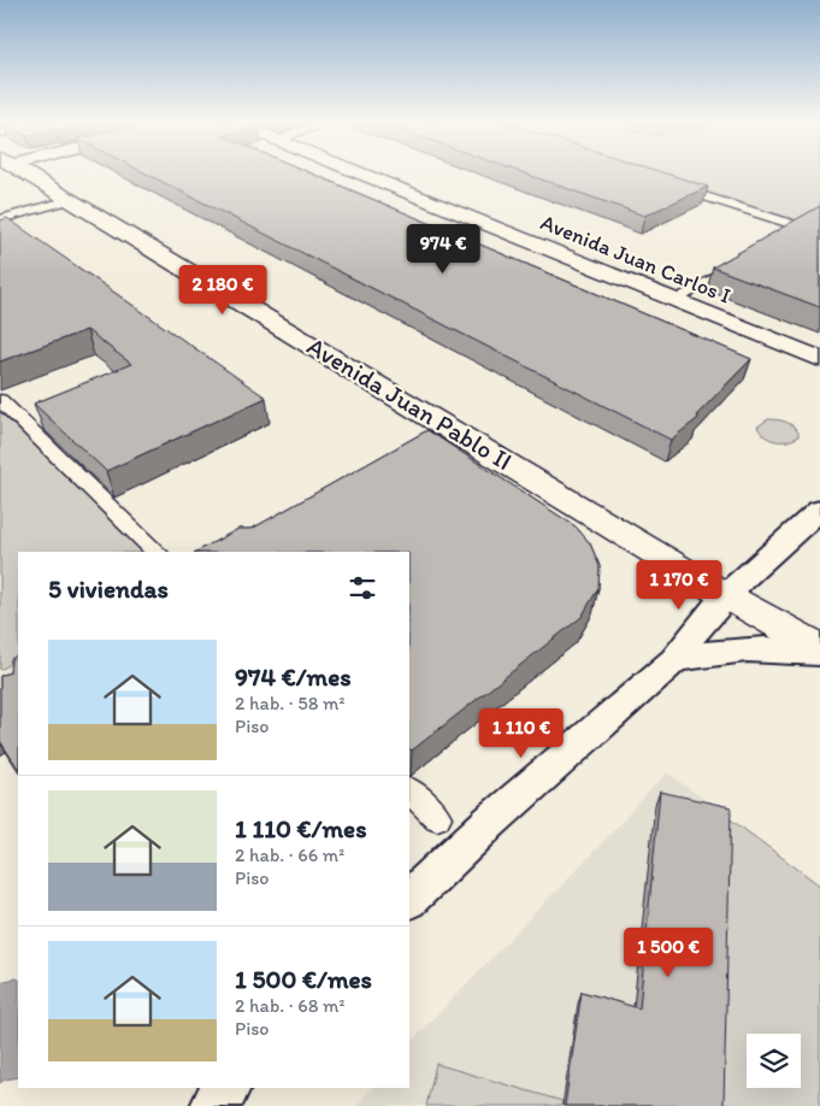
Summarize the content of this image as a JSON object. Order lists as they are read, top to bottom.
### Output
{
  "streets": {
    "street": ["Avenida Juan Carlos I", "Avenida Juan Pablo II"]
  },
  "page": {
    "price": [
      "974 €",
      "2 180 €",
      "1 170 €",
      "1 110 €",
      "1 500 €"
    ],
    "heading": "5 viviendas",
    "list": [
      {
        "name": "974 €/mes",
        "note": "2 hab. · 58 m² · Piso"
      },
      {
        "name": "1 110 €/mes",
        "note": "2 hab. · 66 m² · Piso"
      },
      {
        "name": "1 500 €/mes",
        "note": "2 hab. · 68 m² · Piso"
      }
    ]
  }
}
